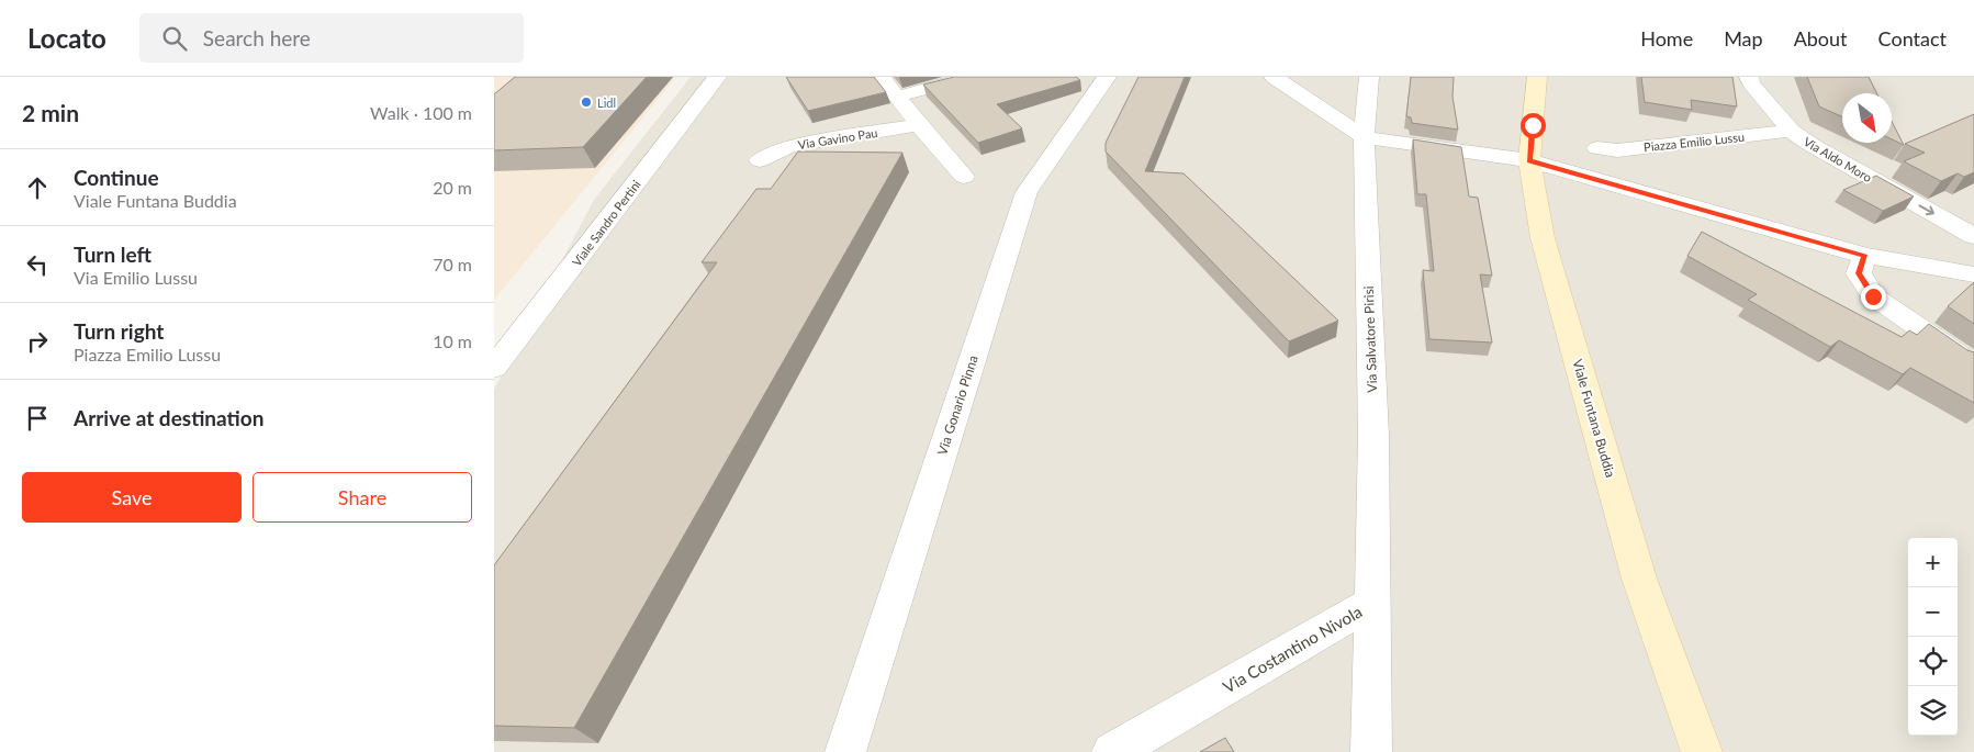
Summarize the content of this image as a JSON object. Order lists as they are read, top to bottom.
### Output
{
  "streets": {
    "main road": ["Viale Funtana Buddia"],
    "street": [
      "Via Gavino Pau",
      "Piazza Emilio Lussu",
      "Via Aldo Moro",
      "Viale Sandro Pertini",
      "Via Salvatore Pirisi",
      "Via Gonario Pinna",
      "Via Costantino Nivola"
    ]
  },
  "crossings": [
    ["Piazza Emilio Lussu", "Via Aldo Moro"],
    ["Via Salvatore Pirisi", "Via Costantino Nivola"]
  ],
  "places": ["Lidl"],
  "north": "bottom right",
  "page": {
    "header": "Locato",
    "search": "Search here",
    "nav": [
      "Home",
      "Map",
      "About",
      "Contact"
    ],
    "heading": ["2 min", "Walk · 100 m"],
    "list": [
      ["Continue", "Viale Funtana Buddia", "20 m"],
      ["Turn left", "Via Emilio Lussu", "70 m"],
      ["Turn right", "Piazza Emilio Lussu", "10 m"],
      "Arrive at destination"
    ],
    "buttons": ["Save", "Share"],
    "map_buttons": ["+", "−"]
  }
}
